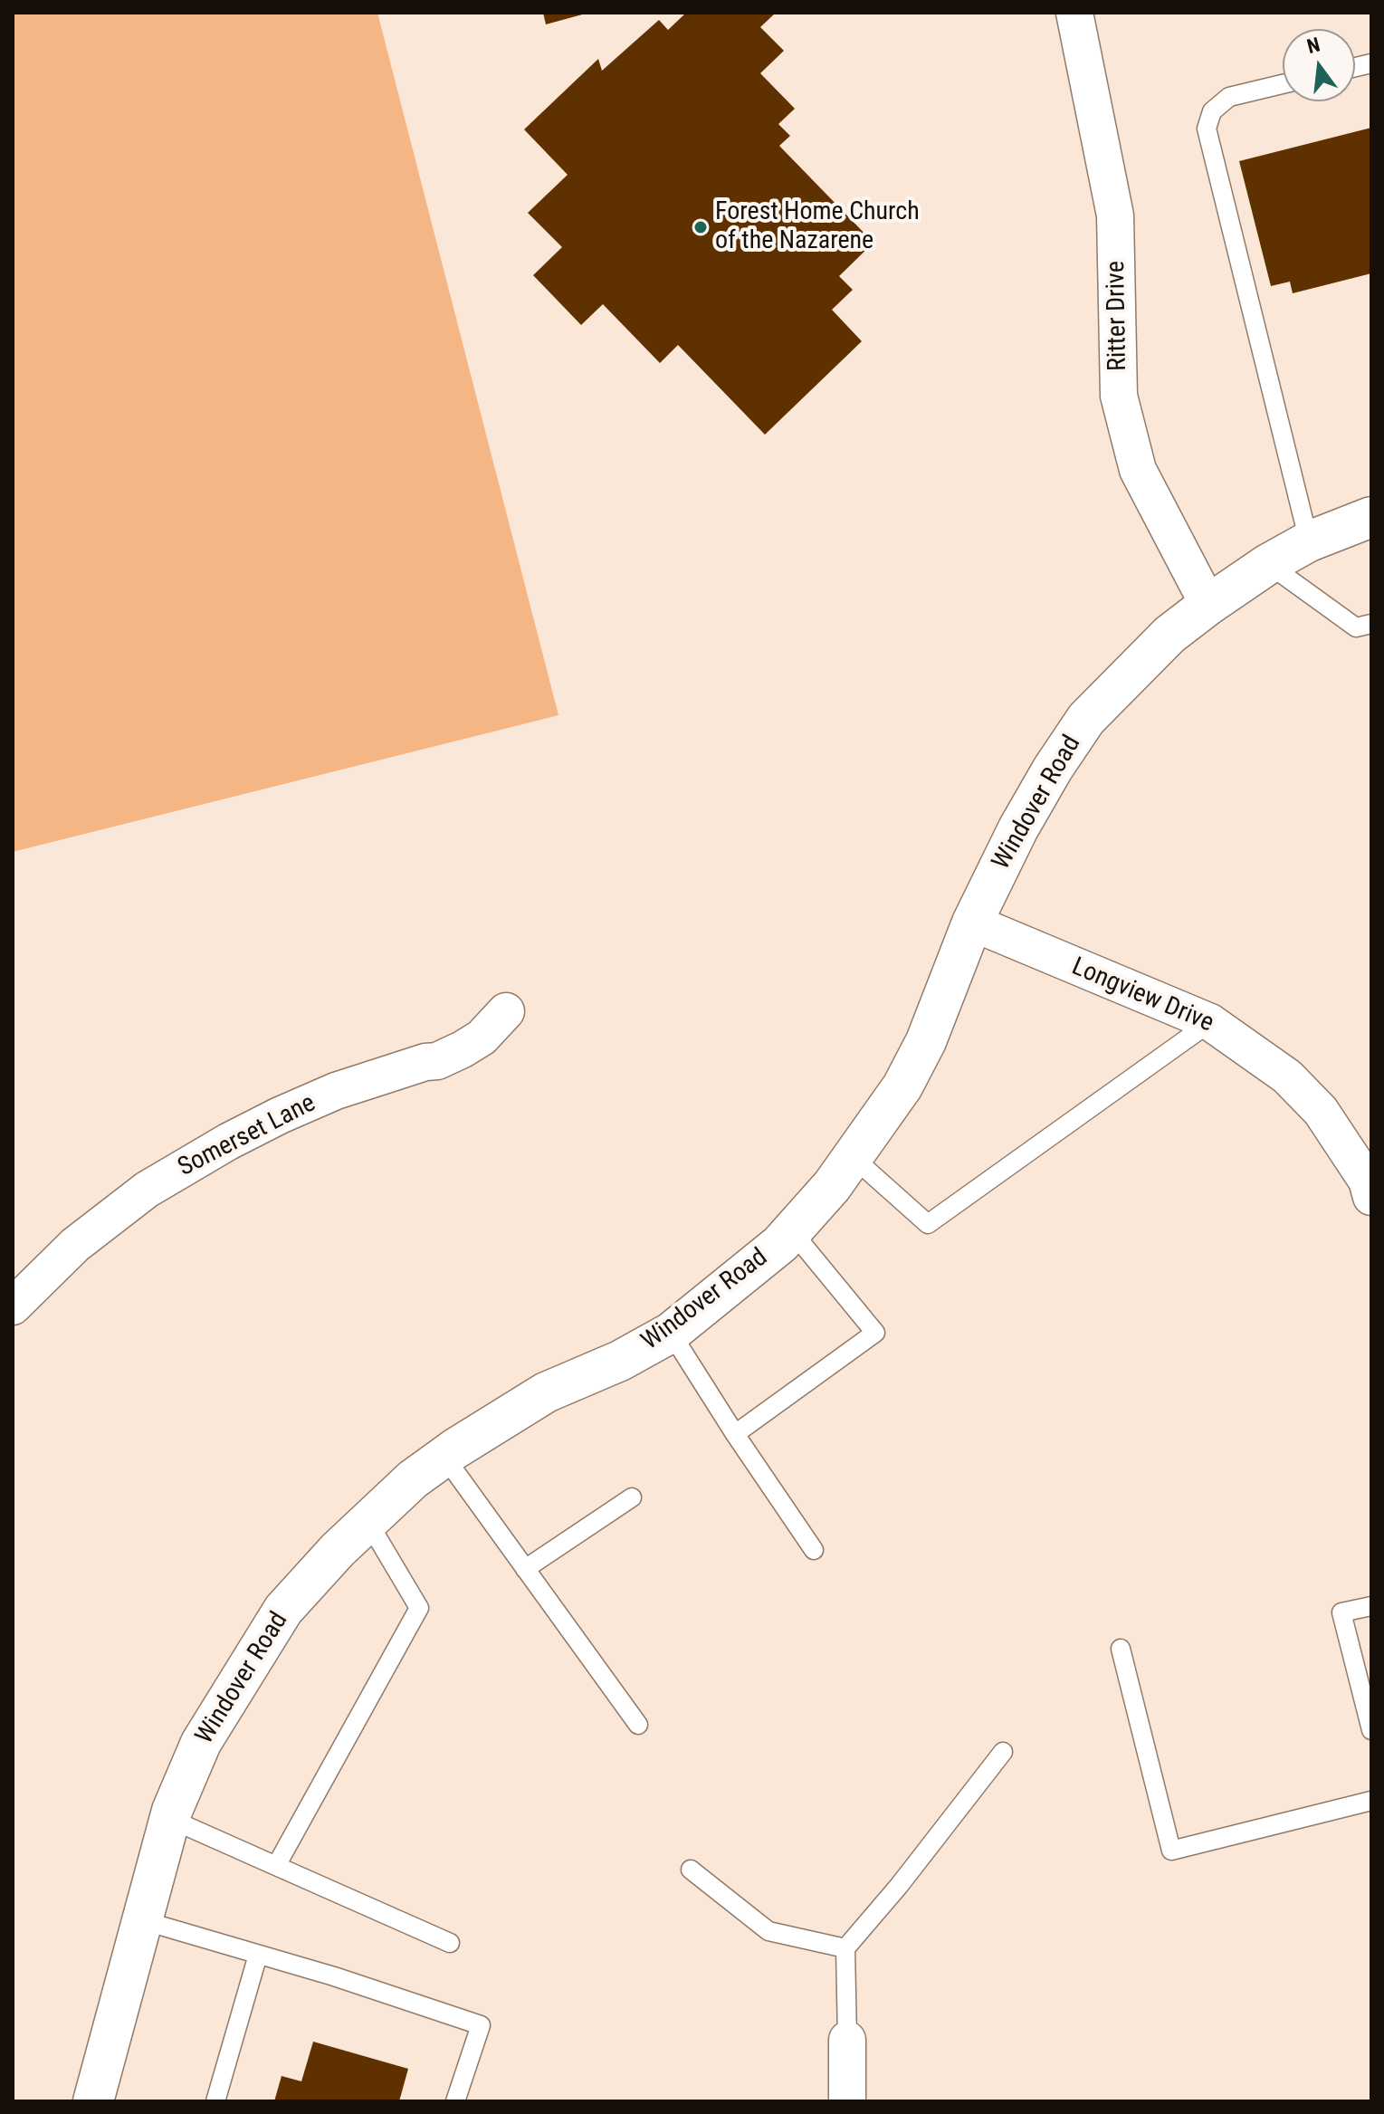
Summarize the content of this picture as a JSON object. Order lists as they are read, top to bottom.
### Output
{
  "streets": {
    "street": [
      "Ritter Drive",
      "Windover Road",
      "Longview Drive",
      "Somerset Lane"
    ]
  },
  "crossings": [
    ["Ritter Drive", "Windover Road"],
    ["Windover Road", "Longview Drive"]
  ],
  "places": ["Forest Home Church of the Nazarene"],
  "north": "top"
}
